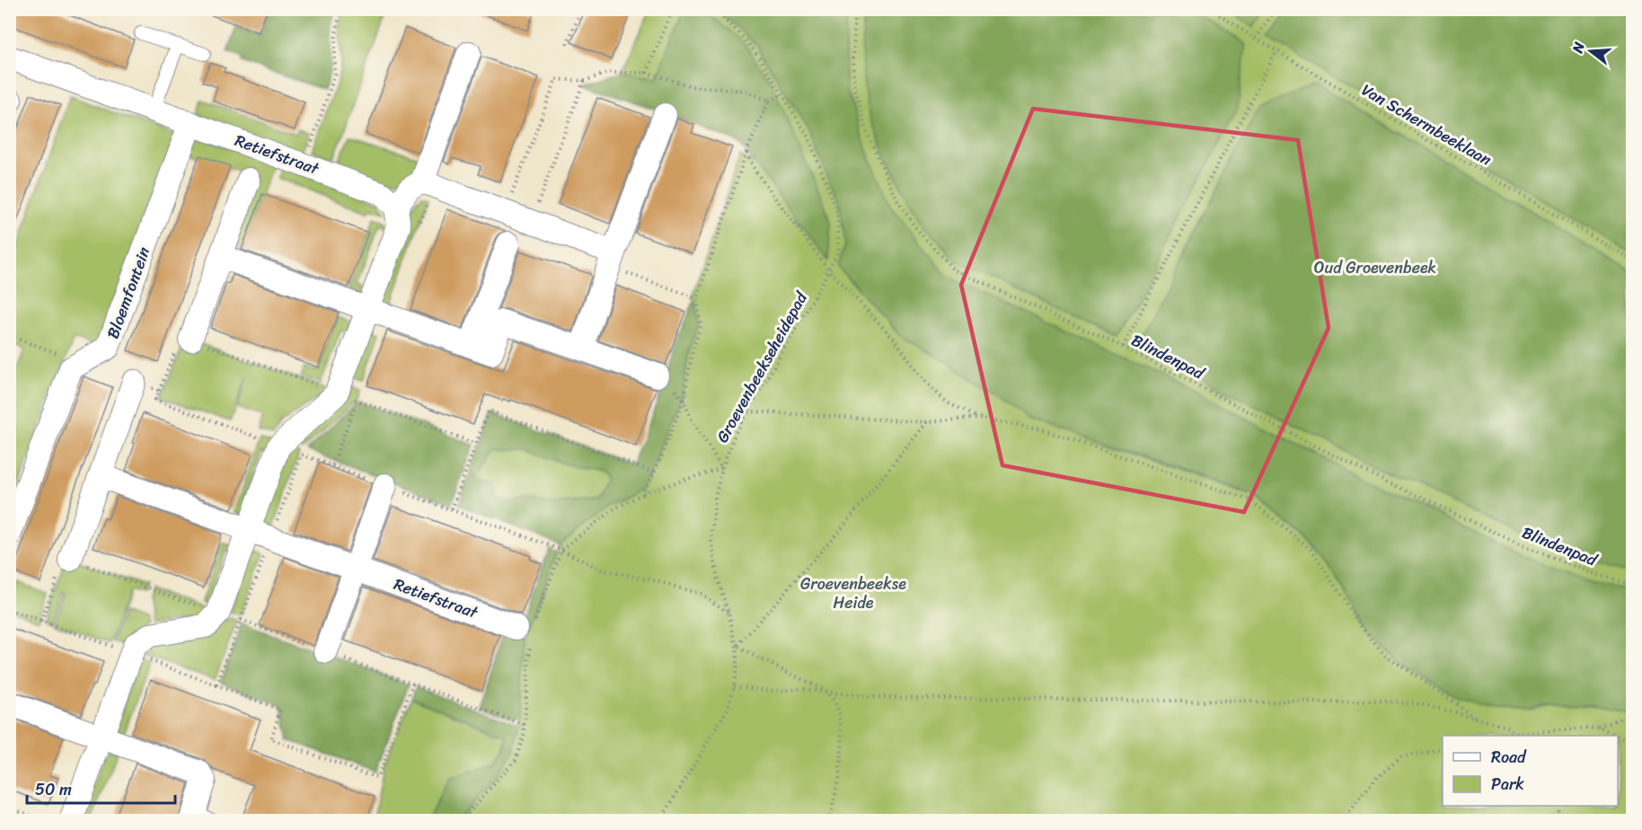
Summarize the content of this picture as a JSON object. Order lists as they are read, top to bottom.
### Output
{
  "streets": {
    "street": ["Retiefstraat", "Bloemfontein"],
    "path": ["Van Schermbeeklaan", "Blindenpad", "Groevenbeekseheidepad"]
  },
  "crossings": [
    ["Retiefstraat", "Bloemfontein"]
  ],
  "parks": ["Oud Groevenbeek", "Groevenbeekse Heide"],
  "legend": ["Road", "Park"],
  "scale_bar": "50 m",
  "north": "left"
}
